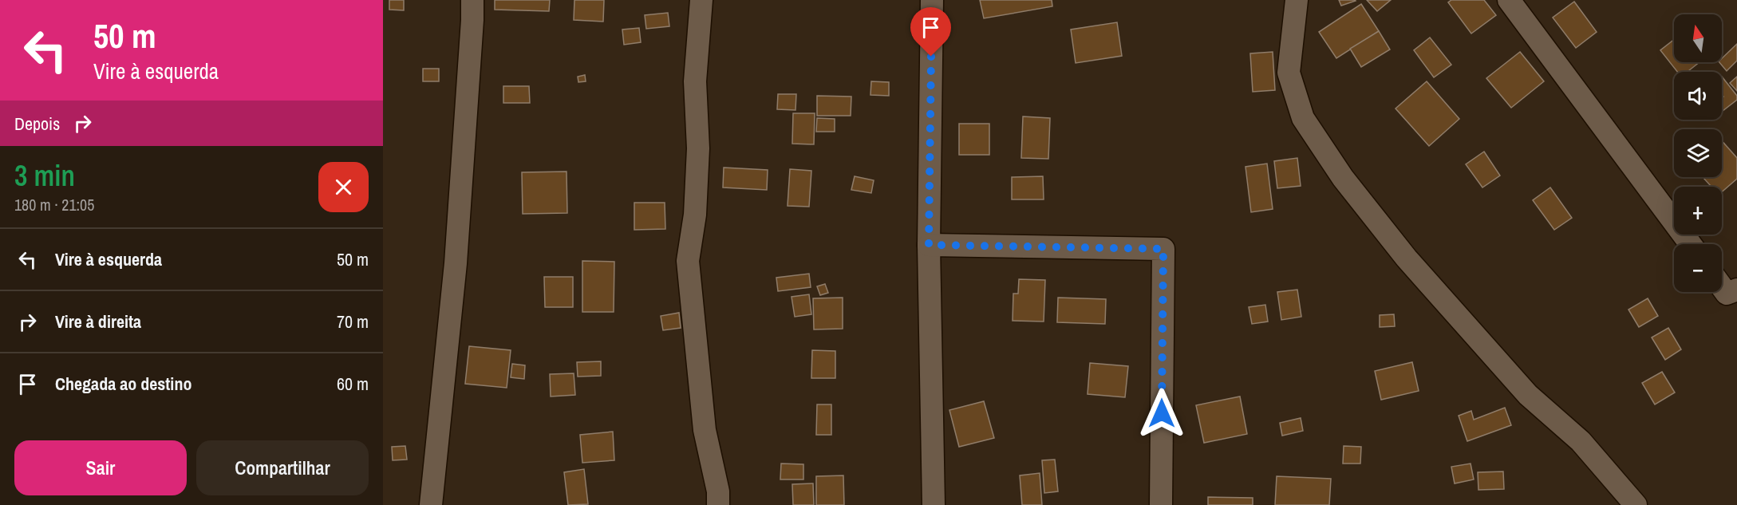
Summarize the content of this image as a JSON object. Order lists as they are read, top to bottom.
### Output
{
  "north": "top",
  "page": {
    "turn": ["50 m", "Vire à esquerda"],
    "map_buttons": ["+", "−"],
    "then": "Depois",
    "heading": ["3 min", "180 m · 21:05"],
    "list": [
      {
        "name": "Vire à esquerda",
        "value": "50 m"
      },
      {
        "name": "Vire à direita",
        "value": "70 m"
      },
      {
        "name": "Chegada ao destino",
        "value": "60 m"
      }
    ],
    "buttons": ["Sair", "Compartilhar"]
  }
}
